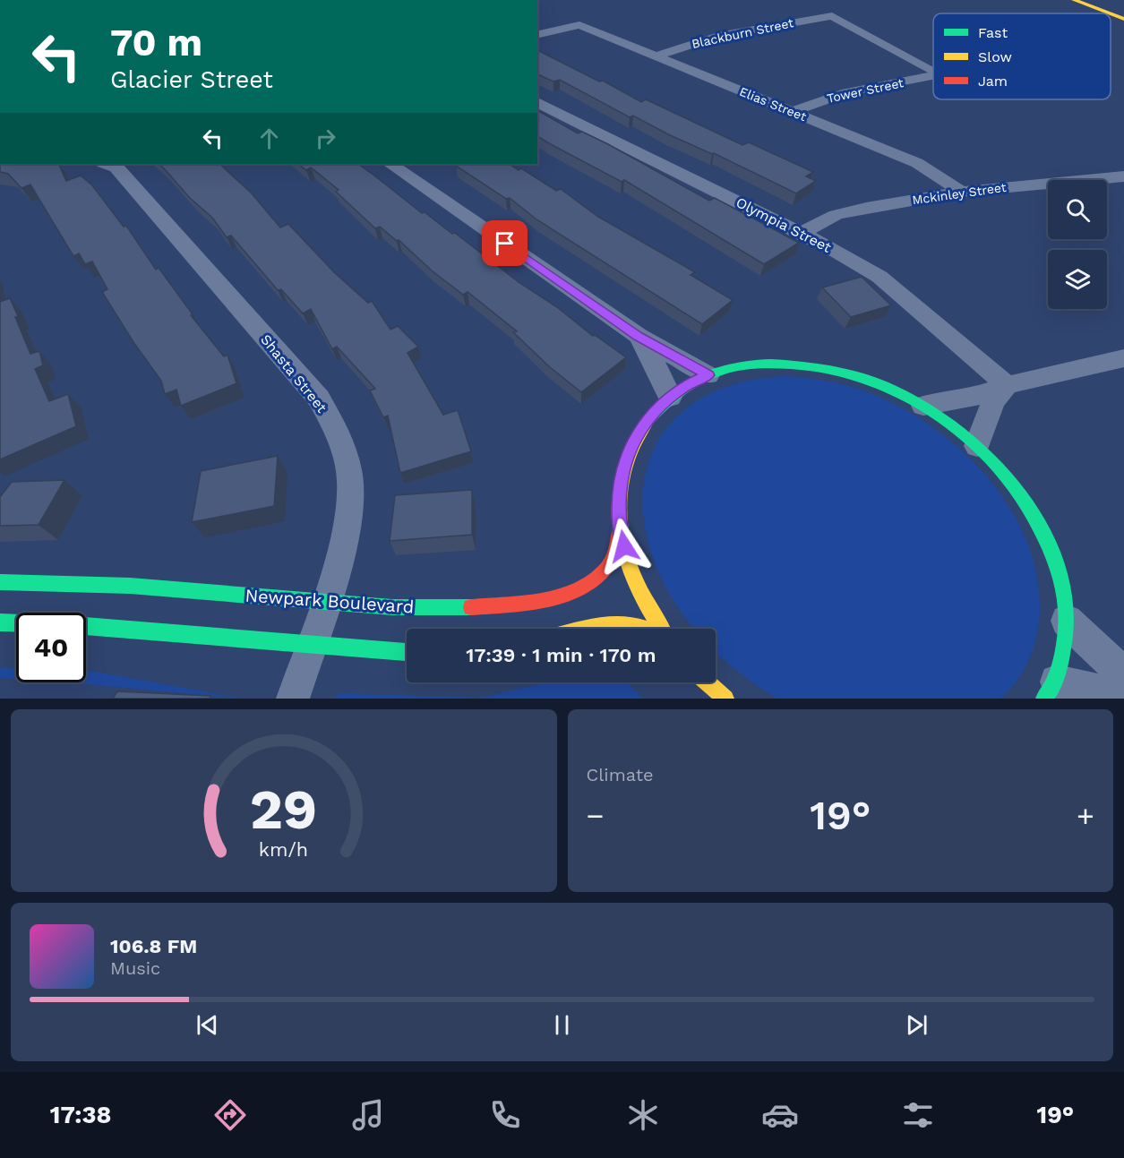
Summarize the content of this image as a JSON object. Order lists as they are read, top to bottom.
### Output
{
  "streets": {
    "street": [
      "Blackburn Street",
      "Tower Street",
      "Elias Street",
      "Mckinley Street",
      "Olympia Street",
      "Shasta Street",
      "Newpark Boulevard"
    ]
  },
  "crossings": [
    ["Blackburn Street", "Elias Street"],
    ["Tower Street", "Elias Street"],
    ["Elias Street", "Mckinley Street"],
    ["Mckinley Street", "Olympia Street"],
    ["Shasta Street", "Newpark Boulevard"]
  ],
  "legend": ["Fast", "Slow", "Jam"],
  "page": {
    "turn": ["70 m", "Glacier Street"],
    "limit": "40",
    "trip": "17:39 · 1 min · 170 m",
    "tile": "Climate",
    "heat": ["−", "19°", "+"],
    "song": ["106.8 FM", "Music"],
    "tabs": ["17:38", "19°"],
    "gauge": ["29", "km/h"]
  }
}
